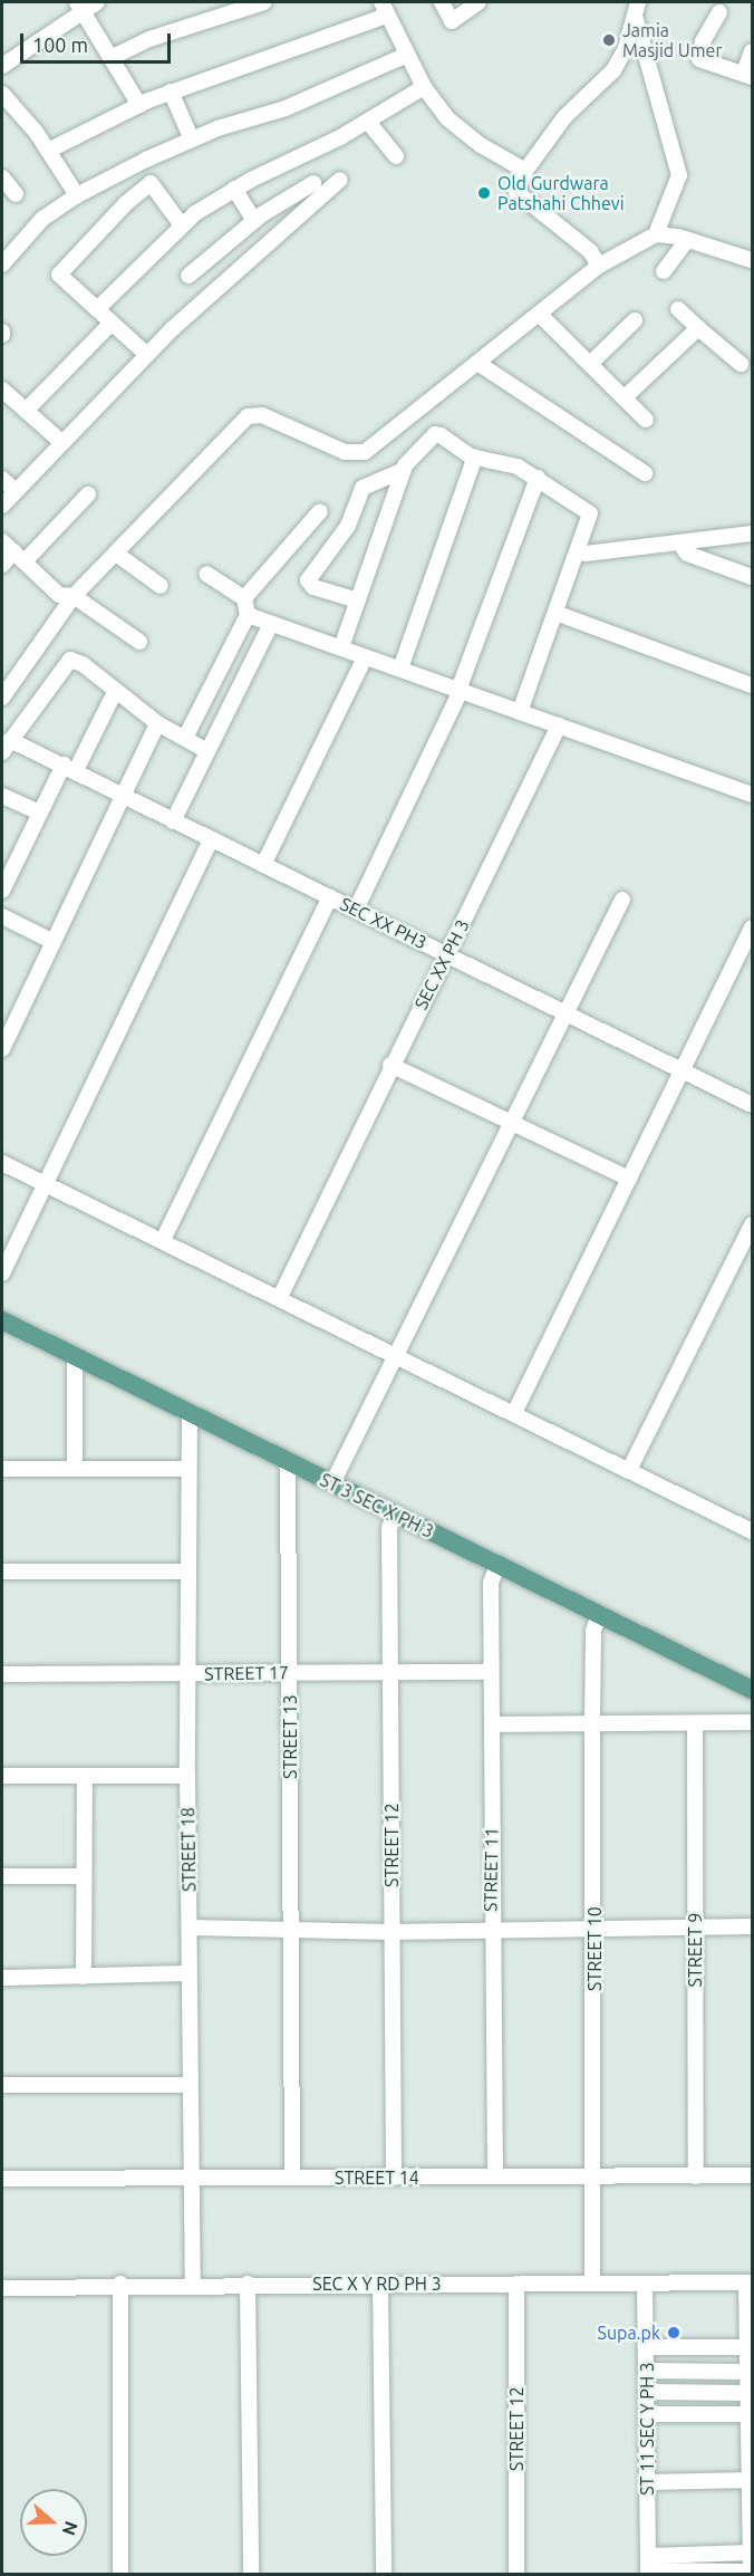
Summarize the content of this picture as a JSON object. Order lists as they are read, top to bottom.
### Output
{
  "streets": {
    "main road": ["ST 3 SEC X PH 3"],
    "street": [
      "SEC XX PH3",
      "SEC XX PH 3",
      "STREET 17",
      "STREET 13",
      "STREET 12",
      "STREET 18",
      "STREET 11",
      "STREET 10",
      "STREET 9",
      "STREET 14",
      "SEC X Y RD PH 3",
      "ST 11 SEC Y PH 3"
    ]
  },
  "crossings": [
    ["SEC XX PH3", "SEC XX PH 3"],
    ["ST 3 SEC X PH 3", "STREET 13"],
    ["ST 3 SEC X PH 3", "STREET 12"],
    ["ST 3 SEC X PH 3", "STREET 18"],
    ["ST 3 SEC X PH 3", "STREET 11"],
    ["ST 3 SEC X PH 3", "STREET 10"],
    ["STREET 17", "STREET 13"],
    ["STREET 17", "STREET 12"],
    ["STREET 17", "STREET 18"],
    ["STREET 17", "STREET 11"],
    ["STREET 13", "STREET 14"],
    ["STREET 12", "STREET 14"],
    ["STREET 12", "SEC X Y RD PH 3"],
    ["STREET 18", "STREET 14"],
    ["STREET 18", "SEC X Y RD PH 3"],
    ["STREET 11", "STREET 14"],
    ["STREET 10", "STREET 14"],
    ["STREET 10", "SEC X Y RD PH 3"],
    ["STREET 9", "STREET 14"],
    ["SEC X Y RD PH 3", "ST 11 SEC Y PH 3"]
  ],
  "places": ["Jamia Masjid Umer", "Old Gurdwara Patshahi Chhevi", "Supa.pk"],
  "scale_bar": "100 m",
  "north": "right"
}
